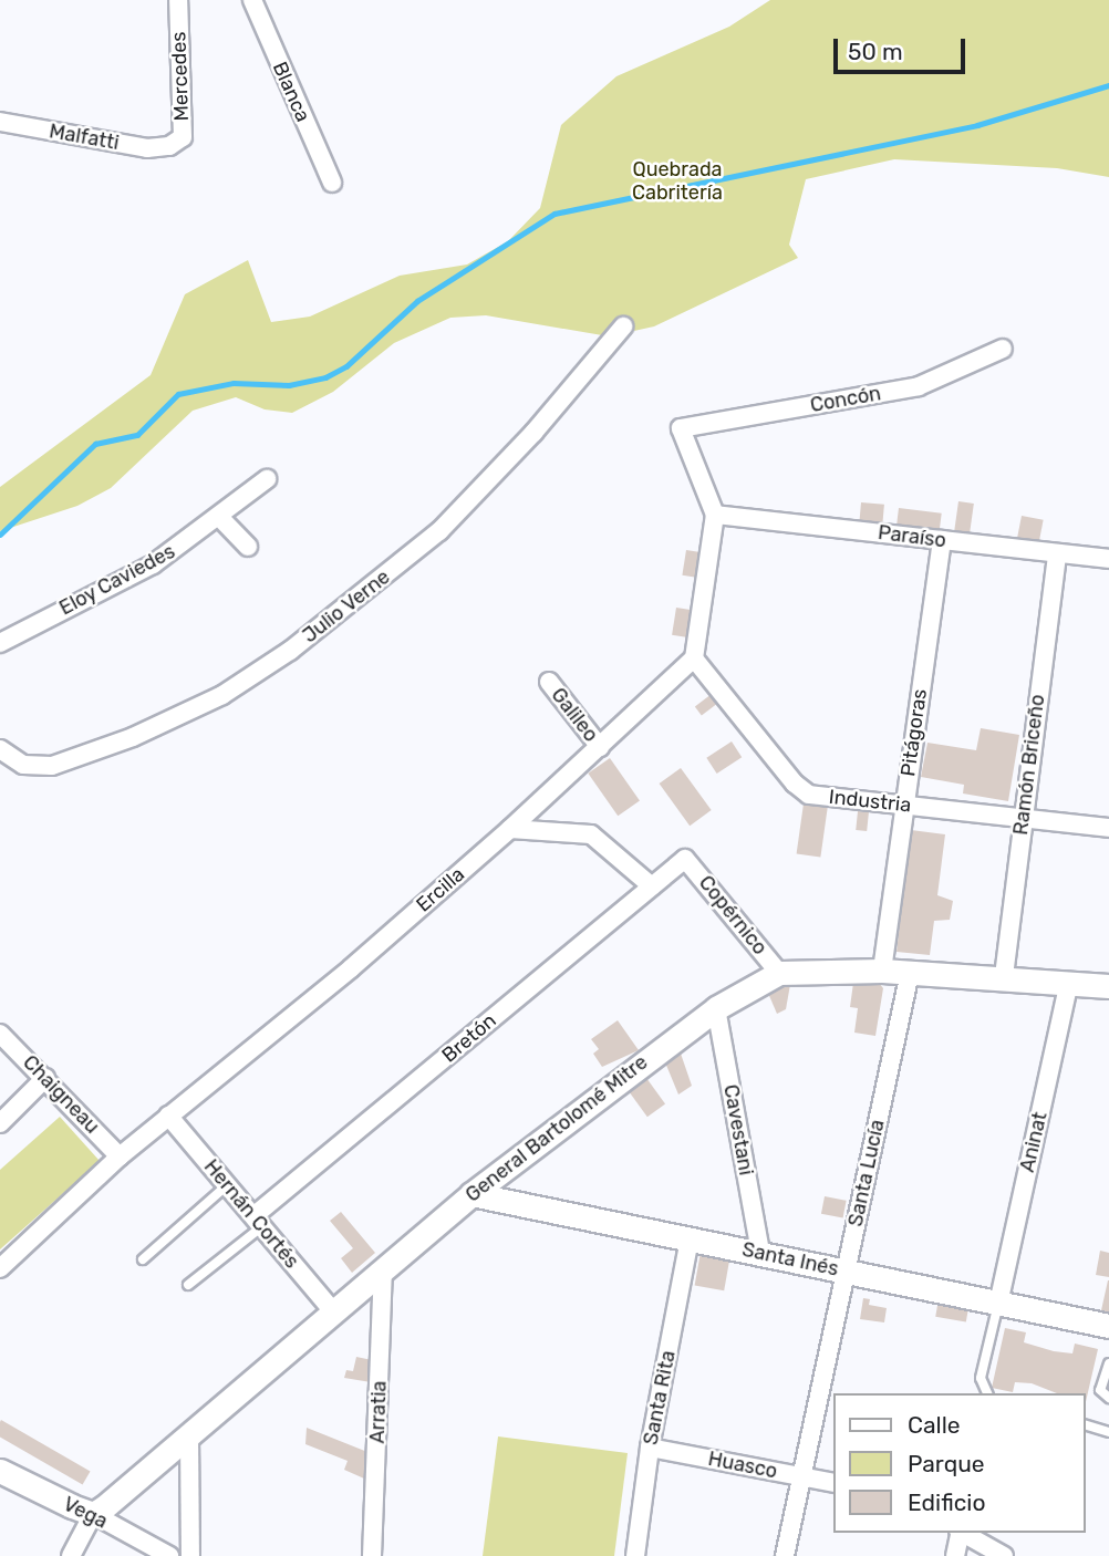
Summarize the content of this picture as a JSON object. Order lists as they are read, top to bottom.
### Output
{
  "streets": {
    "street": [
      "Mercedes",
      "Blanca",
      "Malfatti",
      "Concón",
      "Paraíso",
      "Eloy Caviedes",
      "Julio Verne",
      "Galileo",
      "Pitágoras",
      "Ramón Briceño",
      "Industria",
      "Ercilla",
      "Copérnico",
      "Bretón",
      "Chaigneau",
      "General Bartolomé Mitre",
      "Cavestani",
      "Aninat",
      "Santa Lucía",
      "Hernán Cortés",
      "Santa Inés",
      "Santa Rita",
      "Arratia",
      "Huasco",
      "Vega"
    ]
  },
  "crossings": [
    ["Mercedes", "Malfatti"],
    ["Concón", "Paraíso"],
    ["Paraíso", "Pitágoras"],
    ["Paraíso", "Ramón Briceño"],
    ["Galileo", "Ercilla"],
    ["Pitágoras", "Industria"],
    ["Pitágoras", "General Bartolomé Mitre"],
    ["Ramón Briceño", "Industria"],
    ["Ramón Briceño", "General Bartolomé Mitre"],
    ["Industria", "Ercilla"],
    ["Ercilla", "Chaigneau"],
    ["Ercilla", "Hernán Cortés"],
    ["Copérnico", "Bretón"],
    ["Copérnico", "General Bartolomé Mitre"],
    ["Bretón", "Hernán Cortés"],
    ["General Bartolomé Mitre", "Cavestani"],
    ["General Bartolomé Mitre", "Aninat"],
    ["General Bartolomé Mitre", "Santa Lucía"],
    ["General Bartolomé Mitre", "Hernán Cortés"],
    ["General Bartolomé Mitre", "Santa Inés"],
    ["General Bartolomé Mitre", "Arratia"],
    ["General Bartolomé Mitre", "Vega"],
    ["Cavestani", "Santa Inés"],
    ["Aninat", "Santa Inés"],
    ["Santa Lucía", "Santa Inés"],
    ["Santa Lucía", "Huasco"],
    ["Santa Inés", "Santa Rita"],
    ["Santa Rita", "Huasco"]
  ],
  "parks": ["Quebrada Cabritería"],
  "legend": ["Calle", "Parque", "Edificio"],
  "scale_bar": "50 m"
}
